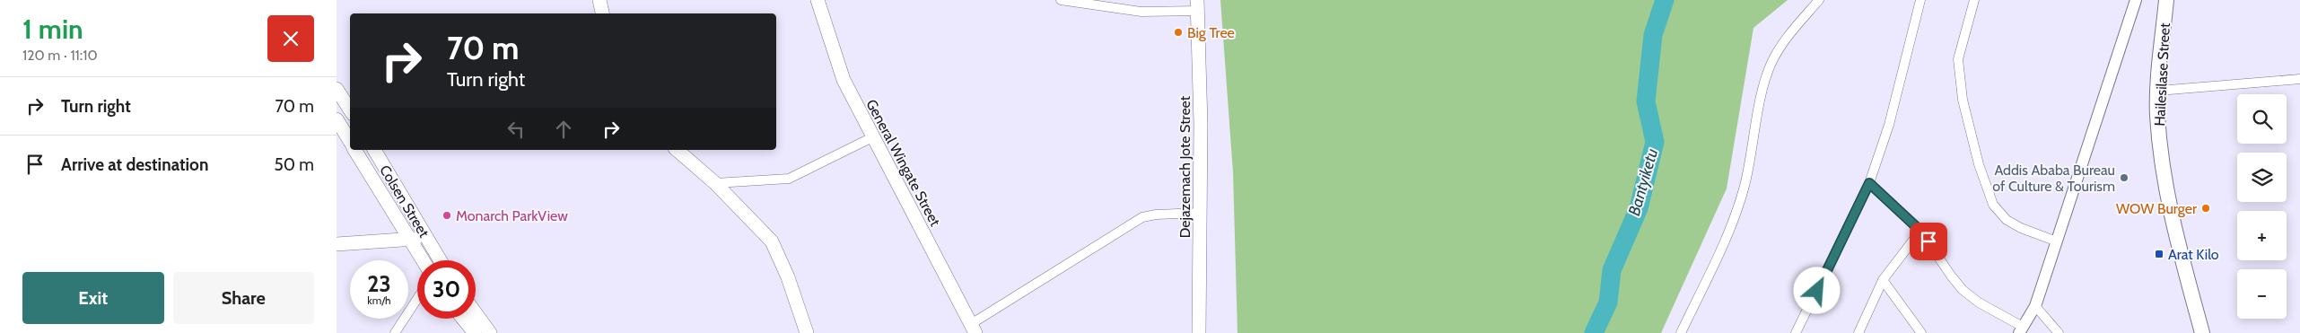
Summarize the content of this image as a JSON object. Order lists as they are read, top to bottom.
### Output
{
  "streets": {
    "main road": [
      "Hailesilase Street",
      "General Wingate Street",
      "Dejazemach Jote Street",
      "Colsen Street"
    ]
  },
  "water": ["Bantyiketu"],
  "places": {
    "other": [
      "Big Tree",
      "Addis Ababa Bureau of Culture & Tourism",
      "WOW Burger",
      "Monarch ParkView"
    ],
    "transit": ["Arat Kilo"]
  },
  "page": {
    "heading": ["1 min", "120 m · 11:10"],
    "turn": ["70 m", "Turn right"],
    "list": [
      {
        "name": "Turn right",
        "value": "70 m"
      },
      {
        "name": "Arrive at destination",
        "value": "50 m"
      }
    ],
    "map_buttons": ["+", "−"],
    "speed": "23 km/h",
    "limit": "30",
    "buttons": ["Exit", "Share"]
  }
}
